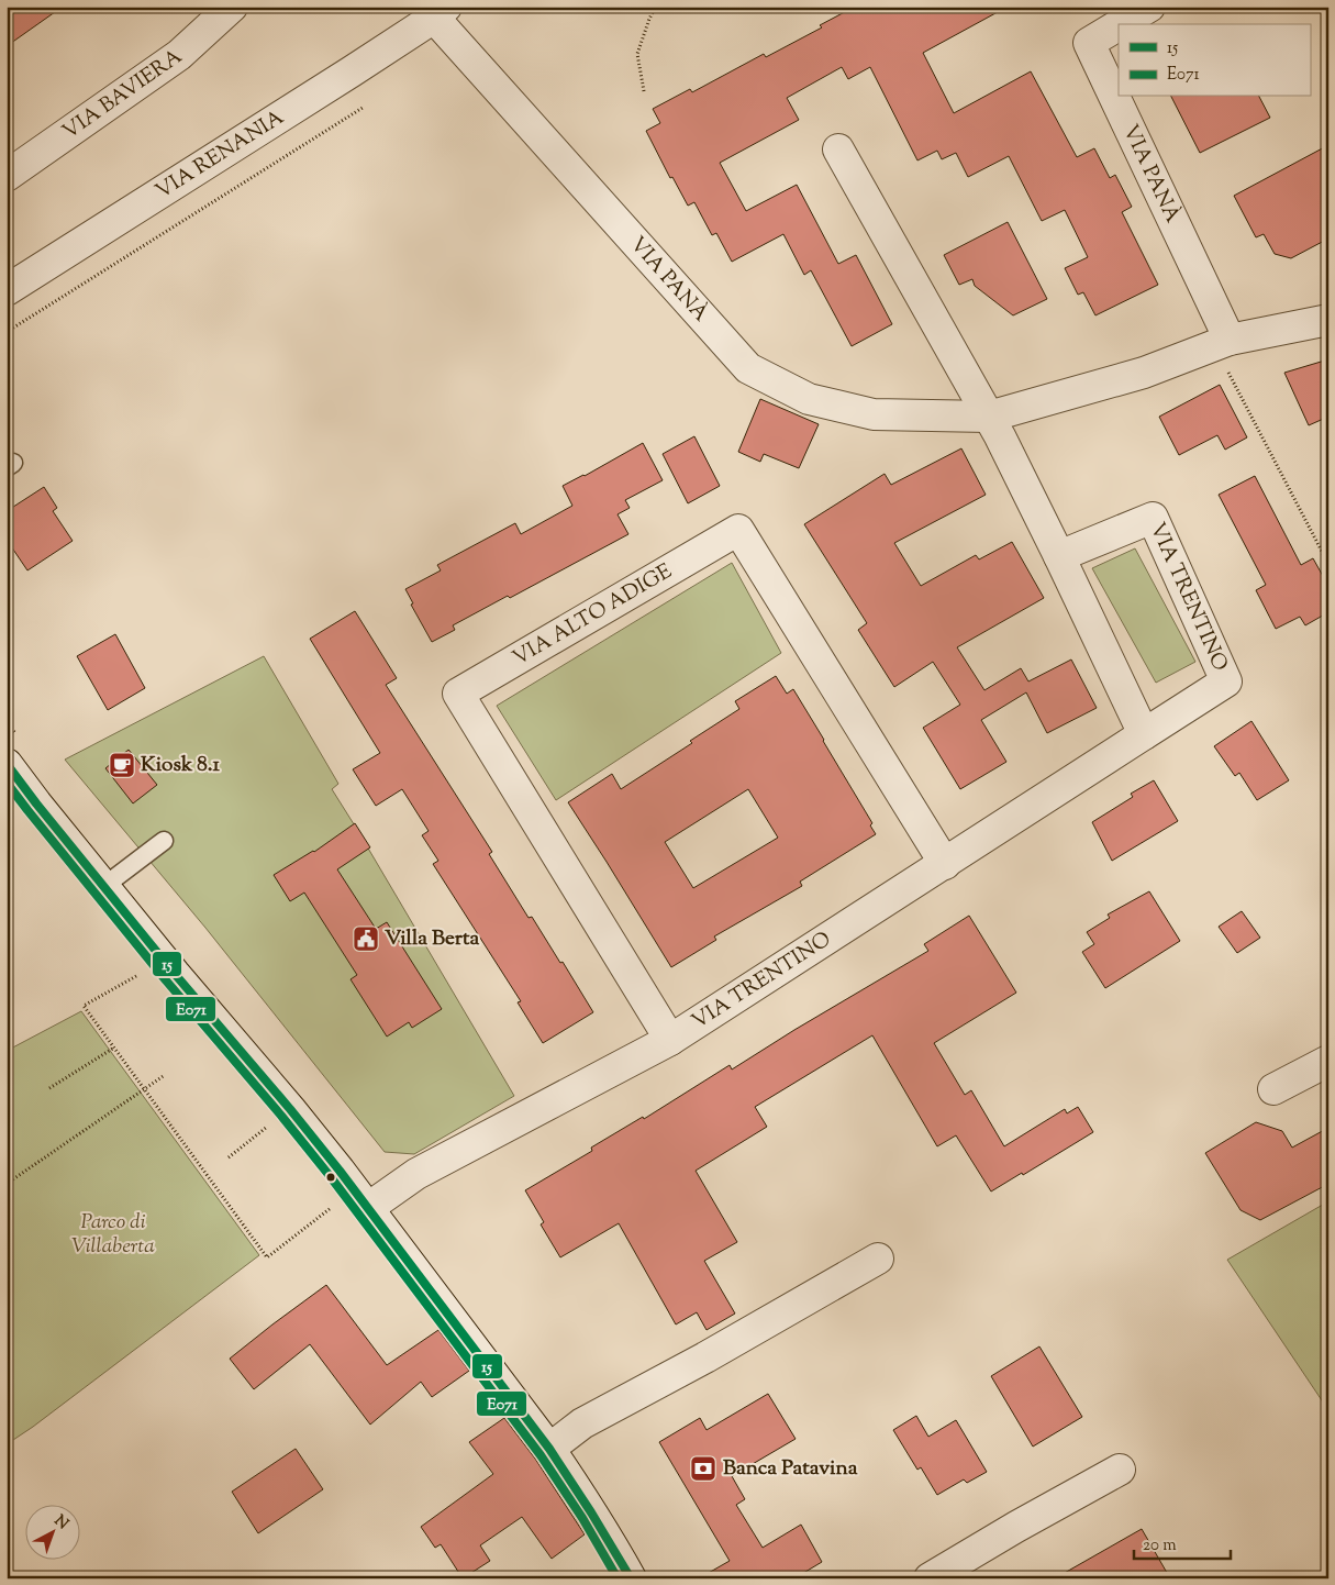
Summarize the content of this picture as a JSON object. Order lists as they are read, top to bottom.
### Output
{
  "streets": {
    "street": [
      "VIA BAVIERA",
      "VIA RENANIA",
      "VIA PANÀ",
      "VIA TRENTINO",
      "VIA ALTO ADIGE"
    ]
  },
  "crossings": [
    ["VIA RENANIA", "VIA PANÀ"],
    ["VIA TRENTINO", "VIA ALTO ADIGE"]
  ],
  "parks": ["Parco di Villaberta"],
  "places": {
    "cafe": ["Kiosk 8.1"],
    "public building": ["Villa Berta"],
    "bank": ["Banca Patavina"]
  },
  "lines": ["transit line 15", "transit line E071"],
  "legend": ["15", "E071"],
  "scale_bar": "20 m",
  "north": "top right"
}
